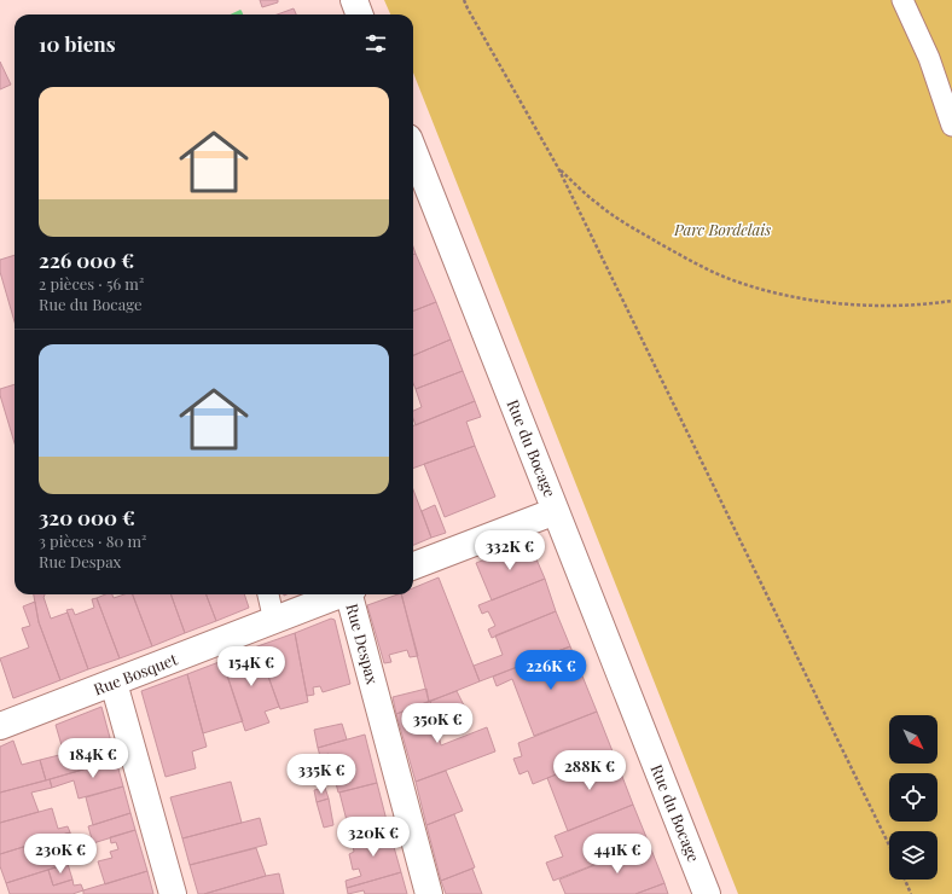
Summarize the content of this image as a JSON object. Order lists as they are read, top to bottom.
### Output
{
  "streets": {
    "street": ["Rue du Bocage", "Rue Despax", "Rue Bosquet"]
  },
  "parks": ["Parc Bordelais"],
  "north": "bottom right",
  "page": {
    "heading": "10 biens",
    "list": [
      {
        "name": "226 000 €",
        "note": "2 pièces · 56 m² · Rue du Bocage"
      },
      {
        "name": "320 000 €",
        "note": "3 pièces · 80 m² · Rue Despax"
      }
    ],
    "price": [
      "332K €",
      "154K €",
      "226K €",
      "350K €",
      "184K €",
      "288K €",
      "335K €",
      "320K €",
      "230K €",
      "441K €"
    ]
  }
}
